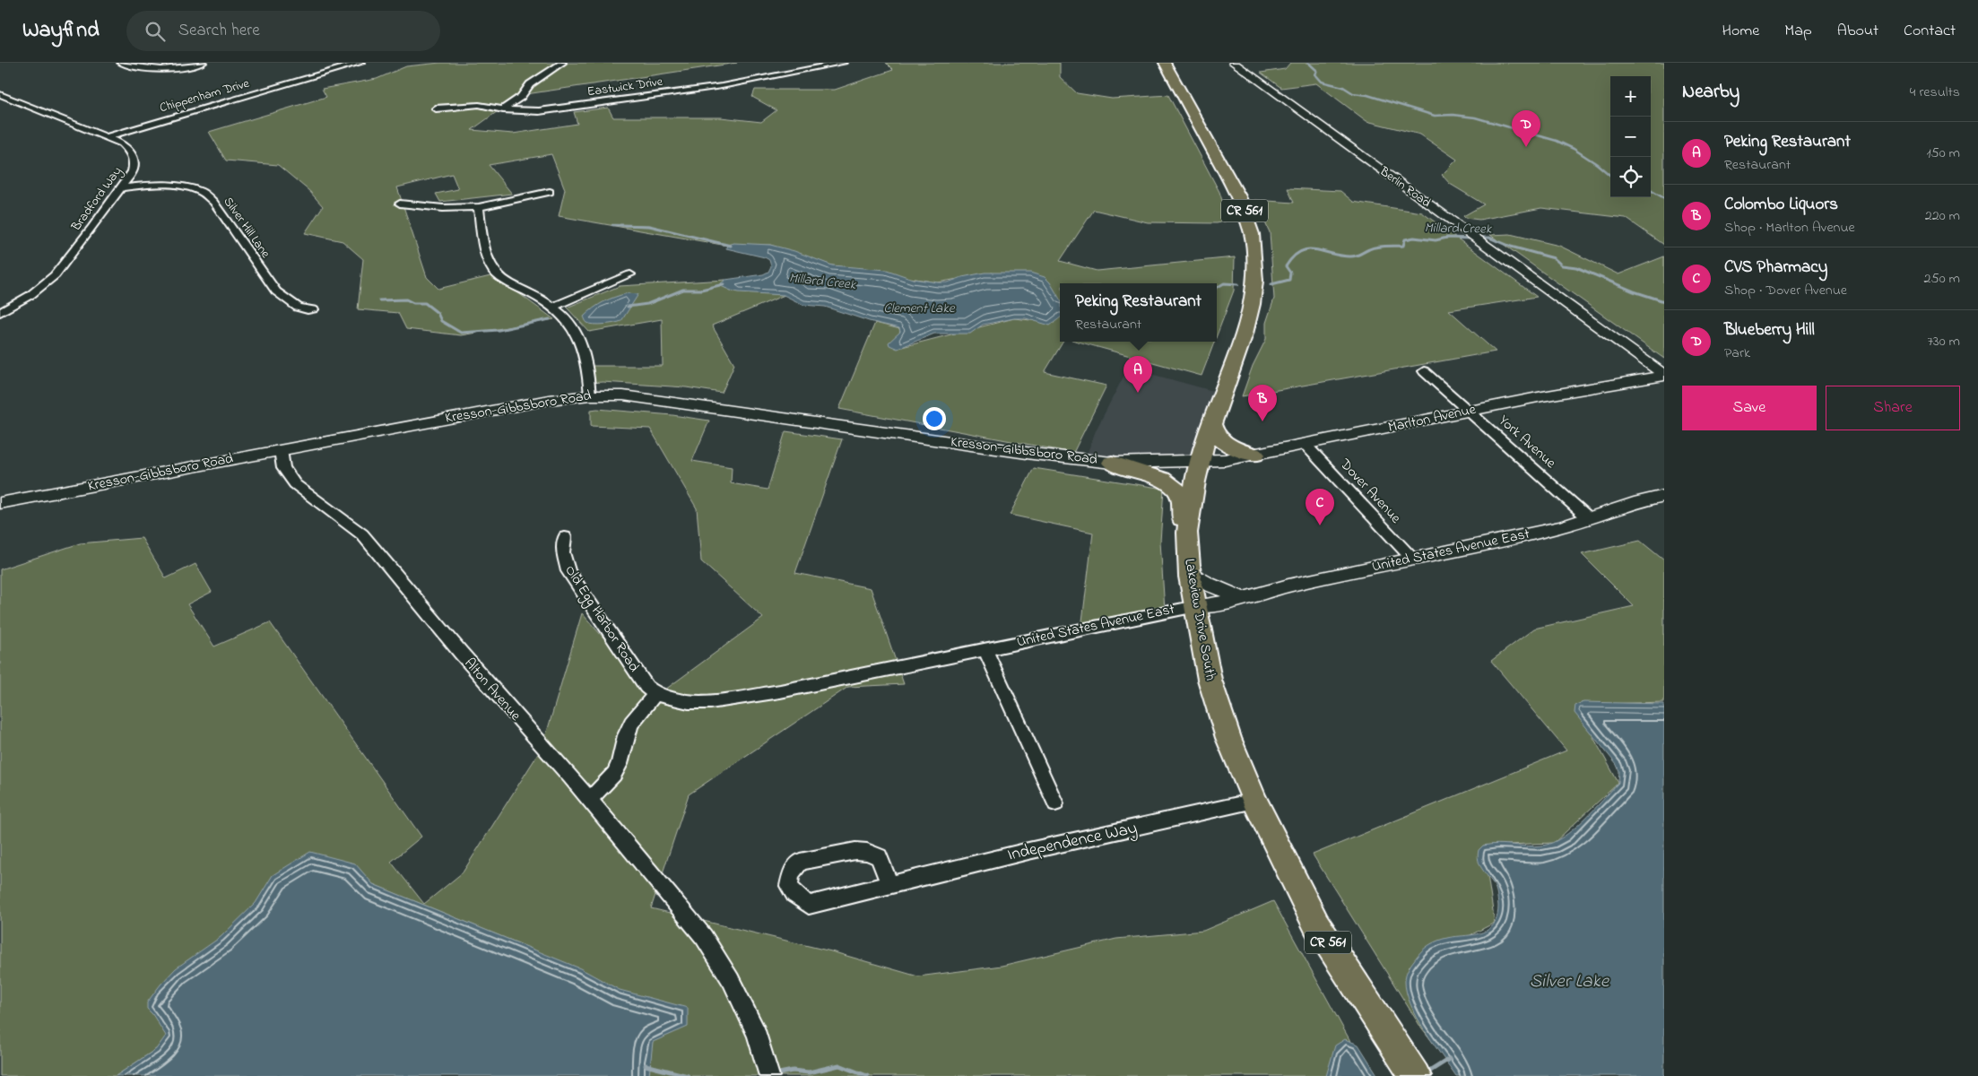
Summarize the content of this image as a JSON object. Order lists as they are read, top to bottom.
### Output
{
  "streets": {
    "main road": ["CR 561", "Lakeview Drive South"],
    "street": [
      "Eastwick Drive",
      "Chippenham Drive",
      "Berlin Road",
      "Bradford Way",
      "Silver Hill Lane",
      "Kresson-Gibbsboro Road",
      "Marlton Avenue",
      "York Avenue",
      "Dover Avenue",
      "United States Avenue East",
      "Old Egg Harbor Road",
      "Alton Avenue",
      "Independence Way"
    ]
  },
  "crossings": [
    ["Chippenham Drive", "Bradford Way"],
    ["Berlin Road", "Marlton Avenue"],
    ["Bradford Way", "Silver Hill Lane"],
    ["Kresson-Gibbsboro Road", "Marlton Avenue"],
    ["Kresson-Gibbsboro Road", "Lakeview Drive South"],
    ["Kresson-Gibbsboro Road", "Alton Avenue"],
    ["Marlton Avenue", "York Avenue"],
    ["Marlton Avenue", "Dover Avenue"],
    ["Marlton Avenue", "Lakeview Drive South"],
    ["York Avenue", "United States Avenue East"],
    ["Dover Avenue", "United States Avenue East"],
    ["United States Avenue East", "Old Egg Harbor Road"],
    ["United States Avenue East", "Lakeview Drive South"],
    ["Lakeview Drive South", "Independence Way"]
  ],
  "water": ["Millard Creek", "Clement Lake", "Silver Lake"],
  "page": {
    "header": "Wayfind",
    "search": "Search here",
    "nav": [
      "Home",
      "Map",
      "About",
      "Contact"
    ],
    "heading": ["Nearby", "4 results"],
    "map_buttons": ["+", "−"],
    "pins": [
      "D",
      "A",
      "B",
      "C"
    ],
    "list": [
      {
        "mark": "A",
        "name": "Peking Restaurant",
        "note": "Restaurant",
        "value": "150 m"
      },
      {
        "mark": "B",
        "name": "Colombo Liquors",
        "note": "Shop · Marlton Avenue",
        "value": "220 m"
      },
      {
        "mark": "C",
        "name": "CVS Pharmacy",
        "note": "Shop · Dover Avenue",
        "value": "250 m"
      },
      {
        "mark": "D",
        "name": "Blueberry Hill",
        "note": "Park",
        "value": "730 m"
      }
    ],
    "popup": ["Peking Restaurant", "Restaurant"],
    "buttons": ["Save", "Share"]
  }
}
